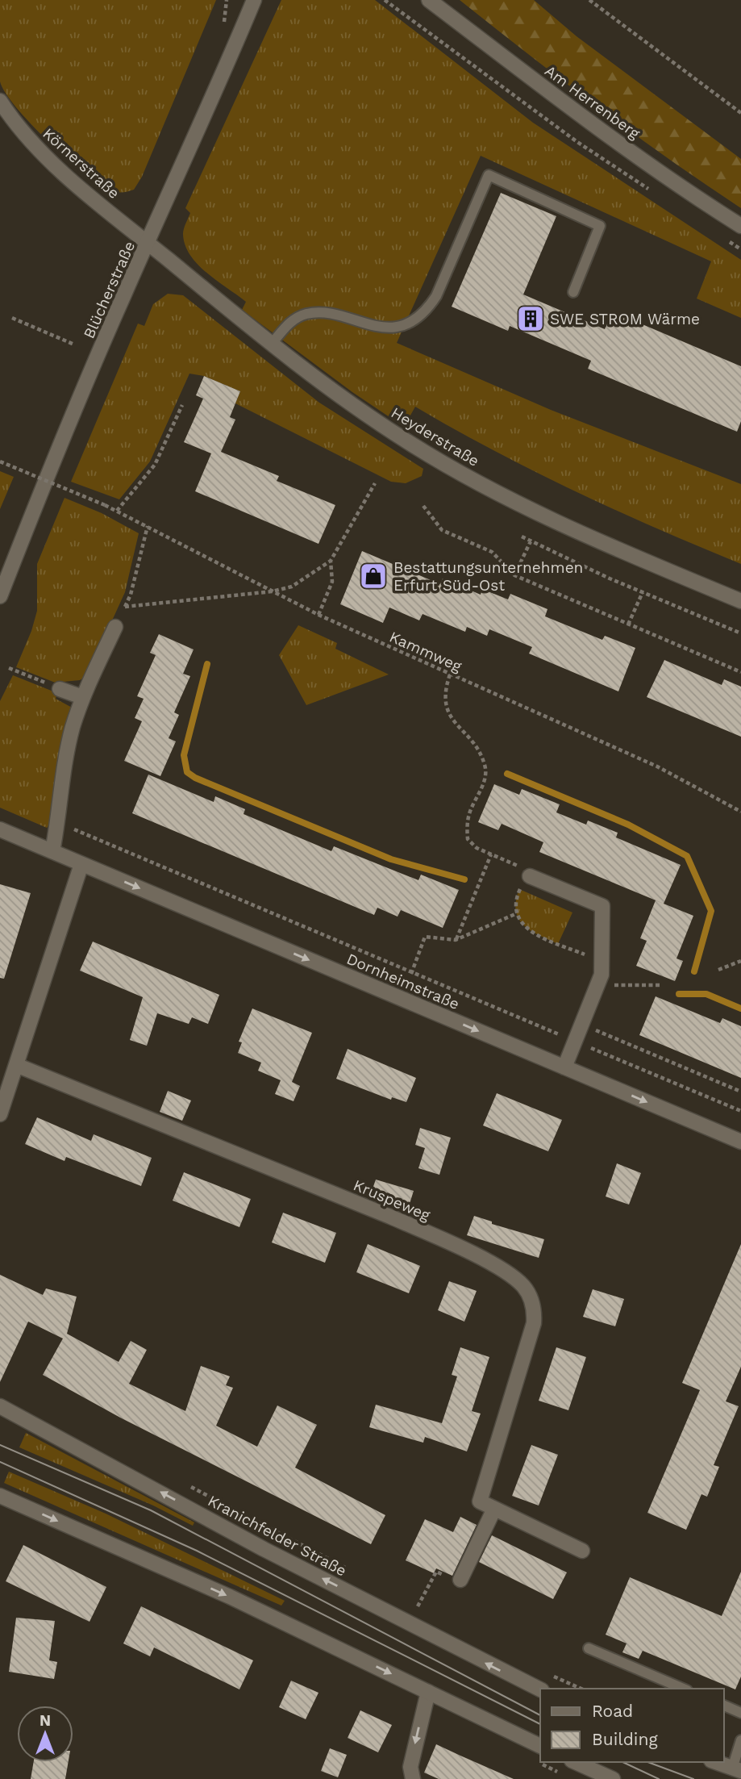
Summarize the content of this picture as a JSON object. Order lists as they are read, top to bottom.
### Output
{
  "streets": {
    "street": [
      "Am Herrenberg",
      "Körnerstraße",
      "Blücherstraße",
      "Heyderstraße",
      "Dornheimstraße",
      "Kruspeweg",
      "Kranichfelder Straße"
    ],
    "path": ["Kammweg"]
  },
  "crossings": [
    ["Körnerstraße", "Blücherstraße"],
    ["Körnerstraße", "Heyderstraße"],
    ["Blücherstraße", "Heyderstraße"]
  ],
  "one_way": ["Dornheimstraße"],
  "places": {
    "building": ["SWE STROM Wärme"],
    "shop": ["Bestattungsunternehmen Erfurt Süd-Ost"]
  },
  "legend": ["Road", "Building"],
  "north": "top"
}
